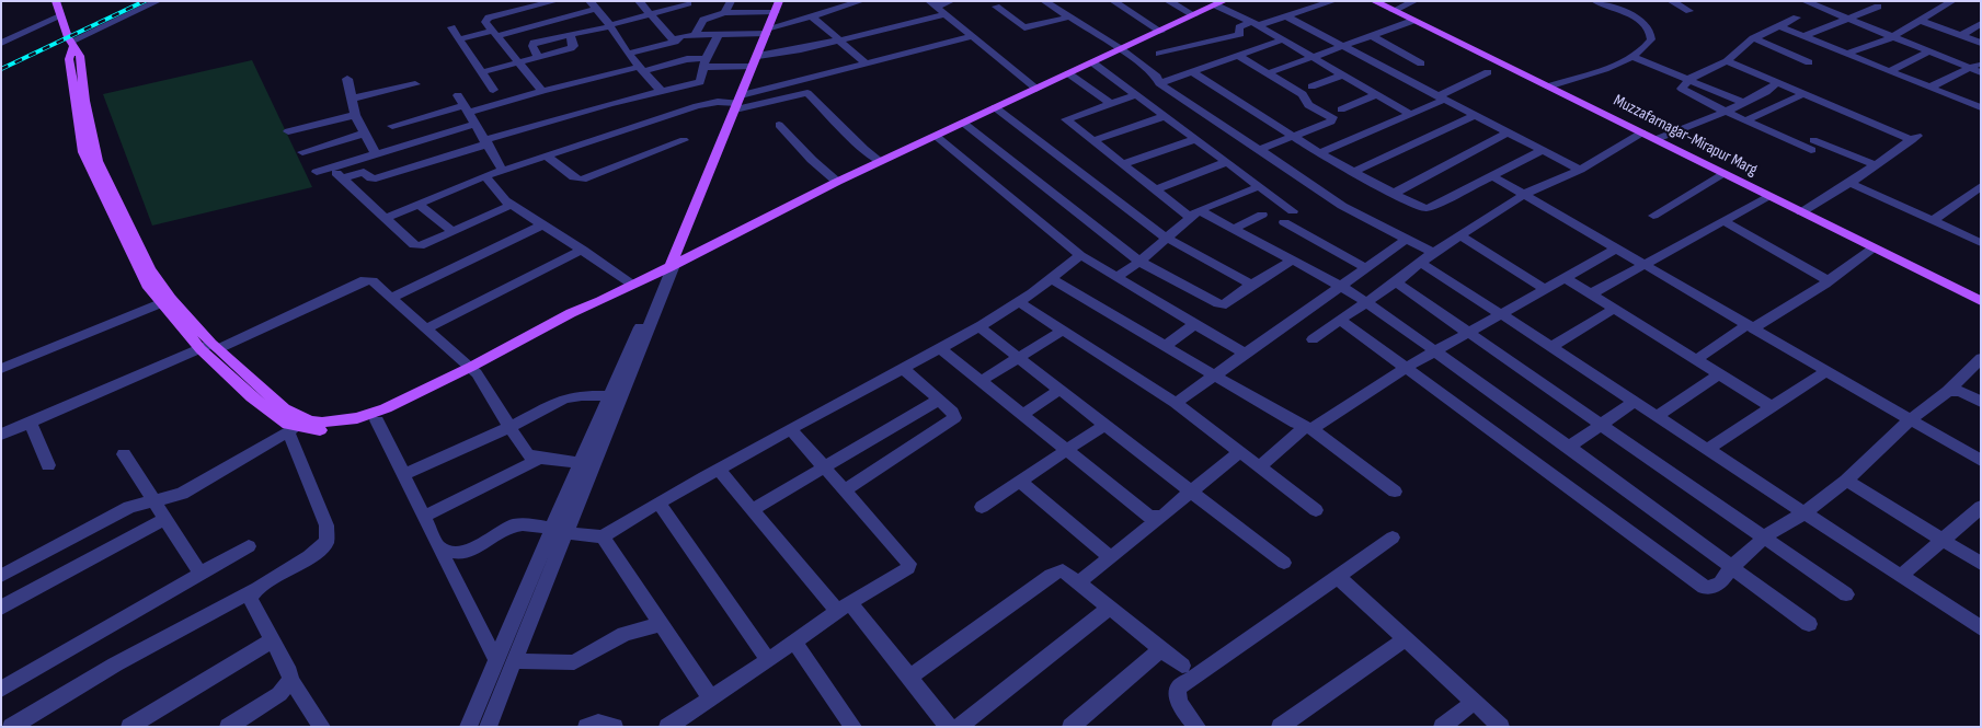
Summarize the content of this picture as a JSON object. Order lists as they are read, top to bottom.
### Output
{
  "streets": {
    "main road": ["Muzzafarnagar-Mirapur Marg"]
  }
}
